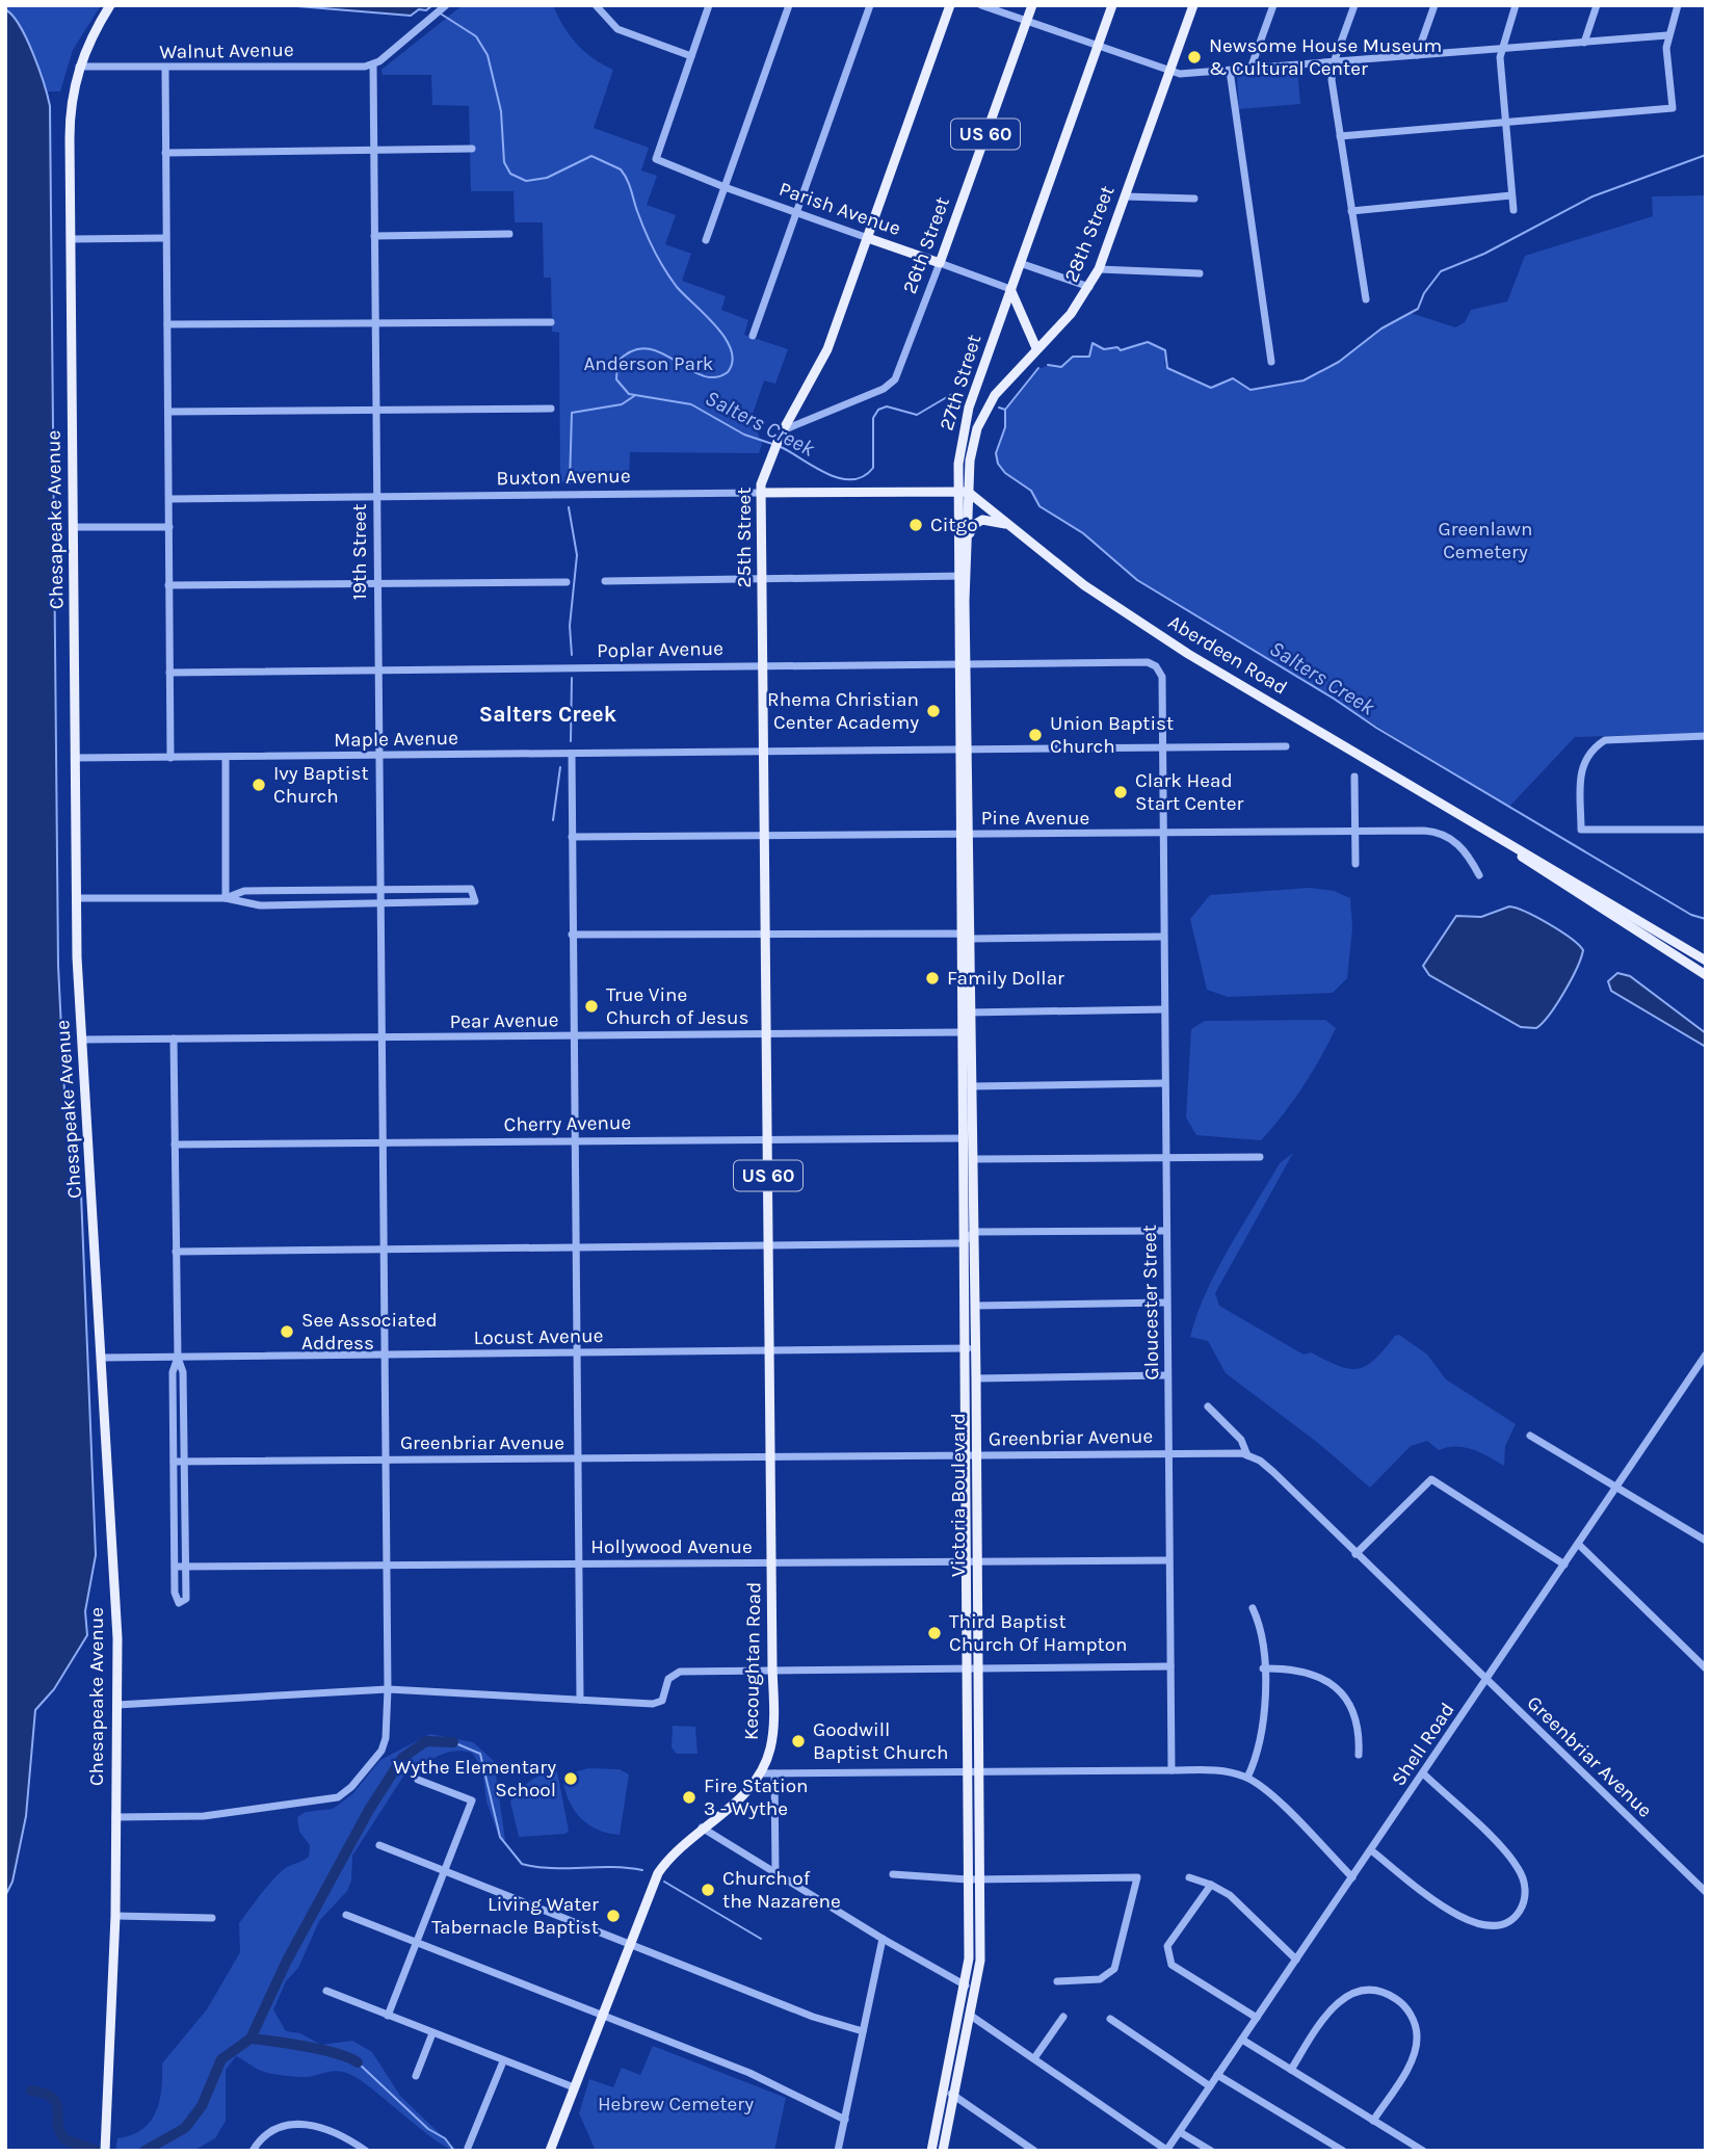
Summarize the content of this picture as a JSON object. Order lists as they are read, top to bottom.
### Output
{
  "streets": {
    "main road": [
      "US 60",
      "Parish Avenue",
      "28th Street",
      "26th Street",
      "27th Street",
      "Buxton Avenue",
      "Chesapeake Avenue",
      "25th Street",
      "Aberdeen Road",
      "Victoria Boulevard",
      "Kecoughtan Road"
    ],
    "street": [
      "Walnut Avenue",
      "19th Street",
      "Poplar Avenue",
      "Maple Avenue",
      "Pine Avenue",
      "Pear Avenue",
      "Cherry Avenue",
      "Gloucester Street",
      "Locust Avenue",
      "Greenbriar Avenue",
      "Hollywood Avenue",
      "Shell Road"
    ]
  },
  "crossings": [
    ["Walnut Avenue", "Chesapeake Avenue"],
    ["Walnut Avenue", "19th Street"],
    ["Parish Avenue", "26th Street"],
    ["Parish Avenue", "27th Street"],
    ["Parish Avenue", "25th Street"],
    ["28th Street", "27th Street"],
    ["28th Street", "Buxton Avenue"],
    ["28th Street", "Aberdeen Road"],
    ["26th Street", "25th Street"],
    ["27th Street", "Buxton Avenue"],
    ["27th Street", "Poplar Avenue"],
    ["27th Street", "Aberdeen Road"],
    ["27th Street", "Maple Avenue"],
    ["27th Street", "Pine Avenue"],
    ["27th Street", "Victoria Boulevard"],
    ["Buxton Avenue", "25th Street"],
    ["Buxton Avenue", "19th Street"],
    ["Buxton Avenue", "Aberdeen Road"],
    ["Chesapeake Avenue", "19th Street"],
    ["Chesapeake Avenue", "Maple Avenue"],
    ["Chesapeake Avenue", "Pear Avenue"],
    ["Chesapeake Avenue", "Locust Avenue"],
    ["25th Street", "Poplar Avenue"],
    ["25th Street", "Maple Avenue"],
    ["25th Street", "Pine Avenue"],
    ["25th Street", "Pear Avenue"],
    ["25th Street", "Kecoughtan Road"],
    ["19th Street", "Poplar Avenue"],
    ["19th Street", "Maple Avenue"],
    ["19th Street", "Pear Avenue"],
    ["19th Street", "Cherry Avenue"],
    ["19th Street", "Locust Avenue"],
    ["19th Street", "Greenbriar Avenue"],
    ["19th Street", "Hollywood Avenue"],
    ["Poplar Avenue", "Gloucester Street"],
    ["Maple Avenue", "Gloucester Street"],
    ["Pine Avenue", "Gloucester Street"],
    ["Pine Avenue", "Victoria Boulevard"],
    ["Pear Avenue", "Victoria Boulevard"],
    ["Cherry Avenue", "Victoria Boulevard"],
    ["Cherry Avenue", "Kecoughtan Road"],
    ["Gloucester Street", "Greenbriar Avenue"],
    ["Gloucester Street", "Hollywood Avenue"],
    ["Locust Avenue", "Victoria Boulevard"],
    ["Locust Avenue", "Kecoughtan Road"],
    ["Greenbriar Avenue", "Victoria Boulevard"],
    ["Greenbriar Avenue", "Kecoughtan Road"],
    ["Greenbriar Avenue", "Shell Road"],
    ["Victoria Boulevard", "Hollywood Avenue"],
    ["Hollywood Avenue", "Kecoughtan Road"]
  ],
  "districts": ["Salters Creek"],
  "water": ["Salters Creek"],
  "parks": ["Anderson Park", "Greenlawn Cemetery", "Hebrew Cemetery"],
  "places": [
    "Newsome House Museum & Cultural Center",
    "Citgo",
    "Rhema Christian Center Academy",
    "Union Baptist Church",
    "Ivy Baptist Church",
    "Clark Head Start Center",
    "Family Dollar",
    "True Vine Church of Jesus",
    "See Associated Address",
    "Third Baptist Church Of Hampton",
    "Goodwill Baptist Church",
    "Wythe Elementary School",
    "Fire Station 3 - Wythe",
    "Church of the Nazarene",
    "Living Water Tabernacle Baptist"
  ]
}
